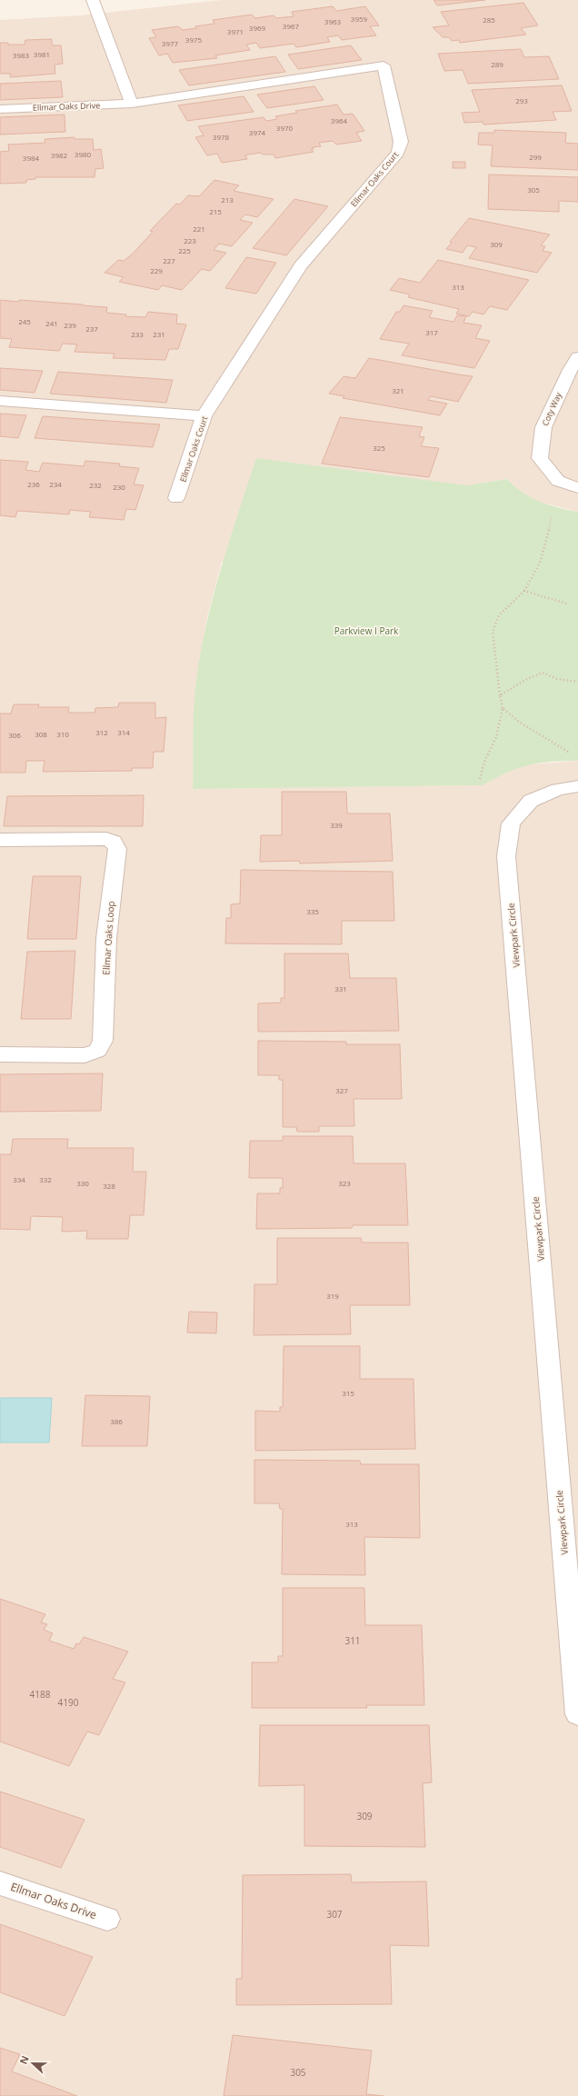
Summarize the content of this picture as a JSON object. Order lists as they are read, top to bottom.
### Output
{
  "streets": {
    "street": [
      "Ellmar Oaks Drive",
      "Ellmar Oaks Court",
      "Coty Way",
      "Viewpark Circle",
      "Ellmar Oaks Loop"
    ]
  },
  "crossings": [
    ["Ellmar Oaks Drive", "Ellmar Oaks Court"]
  ],
  "parks": ["Parkview I Park"],
  "house_numbers": [
    "3959",
    "285",
    "3963",
    "3967",
    "3969",
    "3971",
    "3975",
    "3977",
    "3981",
    "3983",
    "289",
    "293",
    "3964",
    "3970",
    "3974",
    "3978",
    "3980",
    "3982",
    "299",
    "3984",
    "305",
    "213",
    "215",
    "221",
    "223",
    "309",
    "225",
    "227",
    "229",
    "313",
    "245",
    "241",
    "239",
    "237",
    "317",
    "233",
    "231",
    "321",
    "325",
    "236",
    "234",
    "232",
    "230",
    "312",
    "314",
    "308",
    "310",
    "306",
    "339",
    "335",
    "331",
    "327",
    "334",
    "332",
    "330",
    "323",
    "328",
    "319",
    "315",
    "386",
    "313",
    "311",
    "4188",
    "4190",
    "309",
    "307",
    "305"
  ],
  "north": "left"
}
